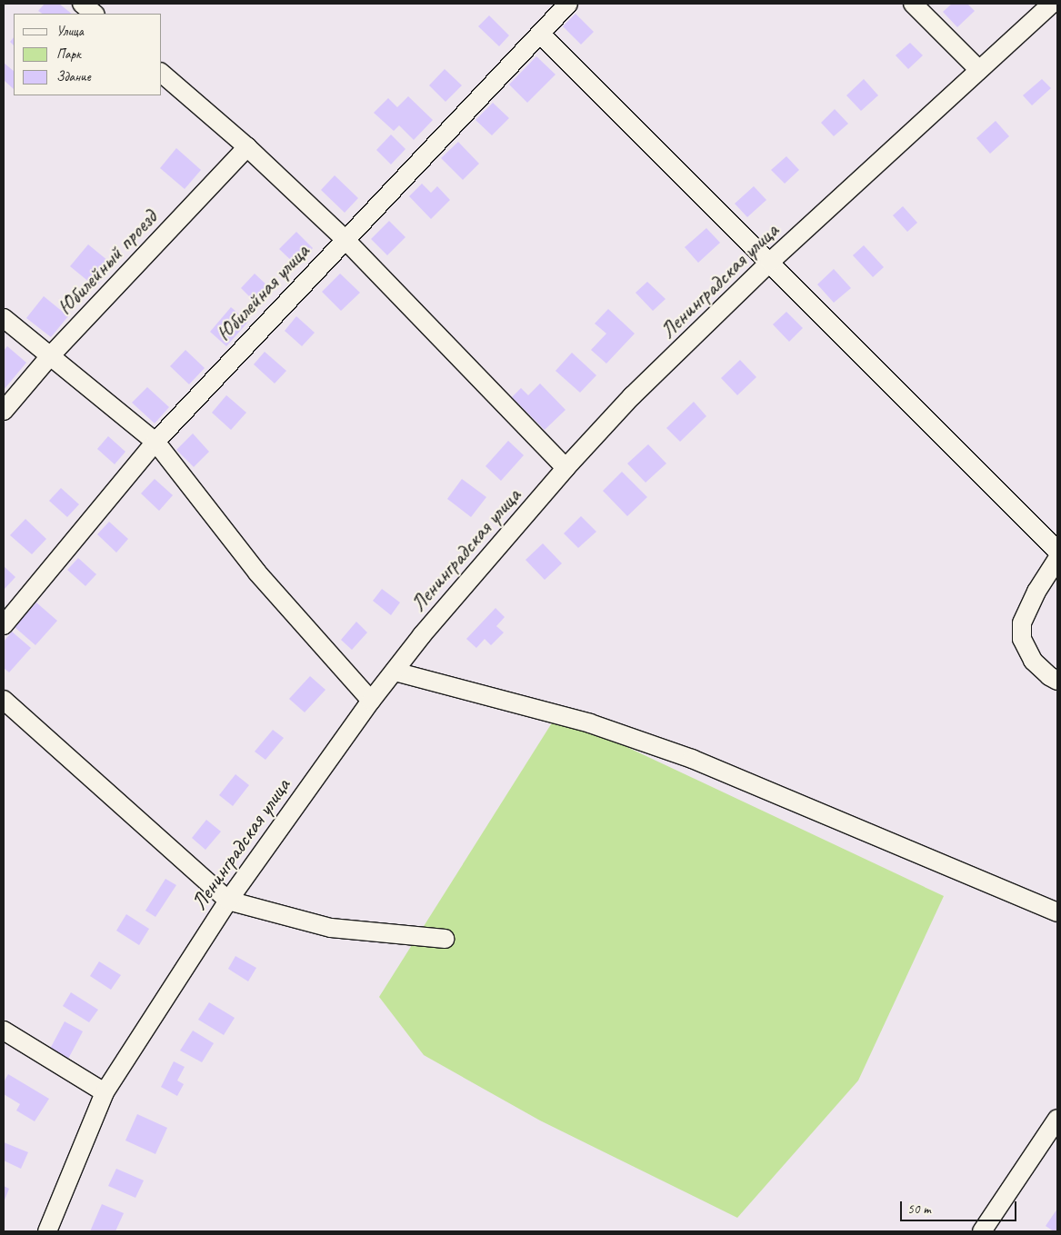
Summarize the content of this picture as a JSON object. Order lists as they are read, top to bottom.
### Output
{
  "streets": {
    "street": ["Юбилейный проезд", "Ленинградская улица", "Юбилейная улица"]
  },
  "legend": ["Улица", "Парк", "Здание"],
  "scale_bar": "50 m"
}
